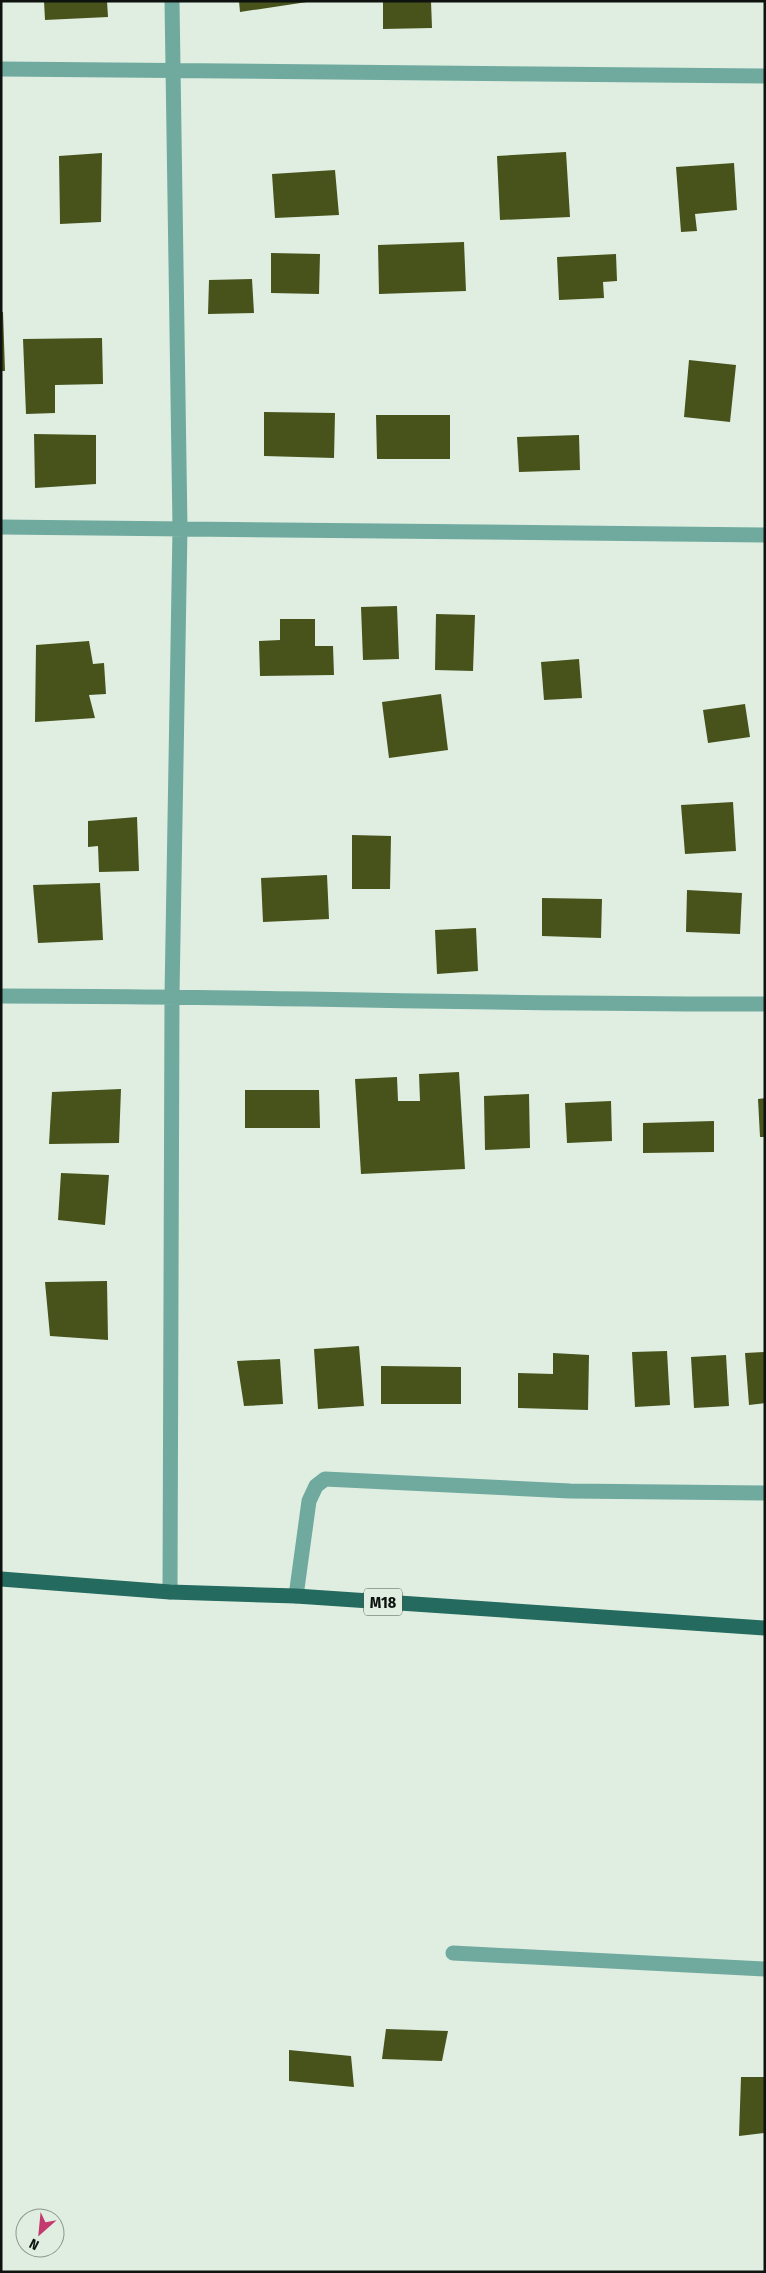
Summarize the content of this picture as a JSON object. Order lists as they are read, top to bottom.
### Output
{
  "streets": {
    "main road": ["M18"]
  },
  "north": "bottom left"
}
